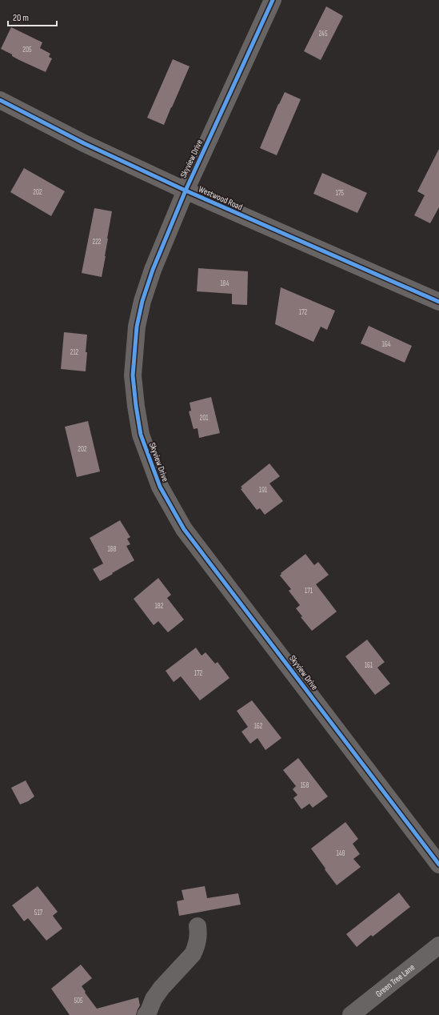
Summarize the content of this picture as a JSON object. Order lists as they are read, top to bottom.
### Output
{
  "streets": {
    "street": ["Skyview Drive", "Westwood Road", "Green Tree Lane"]
  },
  "crossings": [
    ["Skyview Drive", "Westwood Road"]
  ],
  "house_numbers": [
    "245",
    "205",
    "202",
    "175",
    "222",
    "184",
    "172",
    "164",
    "212",
    "201",
    "202",
    "191",
    "188",
    "171",
    "182",
    "161",
    "172",
    "162",
    "158",
    "148",
    "517",
    "505"
  ],
  "scale_bar": "20 m"
}
